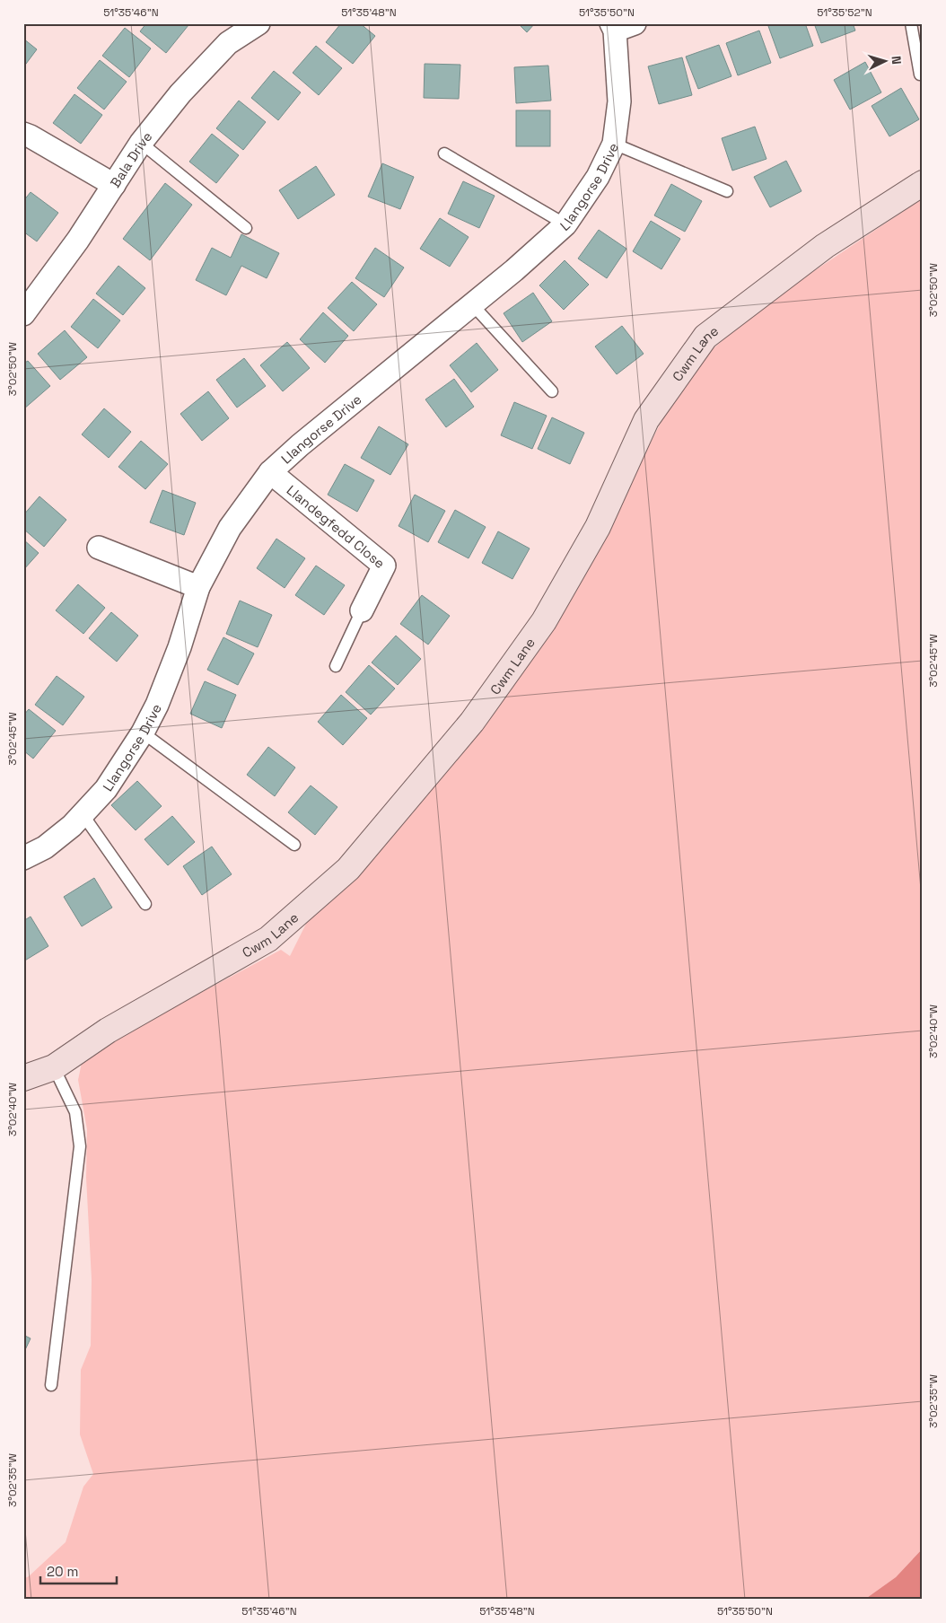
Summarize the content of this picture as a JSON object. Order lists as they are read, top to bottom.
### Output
{
  "streets": {
    "street": [
      "Bala Drive",
      "Llangorse Drive",
      "Cwm Lane",
      "Llandegfedd Close"
    ]
  },
  "crossings": [
    ["Llangorse Drive", "Llandegfedd Close"]
  ],
  "scale_bar": "20 m",
  "north": "right",
  "coordinates": [
    "51°35'46\"N",
    "51°35'48\"N",
    "51°35'50\"N",
    "51°35'52\"N",
    "3°02'50\"W",
    "3°02'45\"W",
    "3°02'40\"W",
    "3°02'35\"W"
  ]
}
